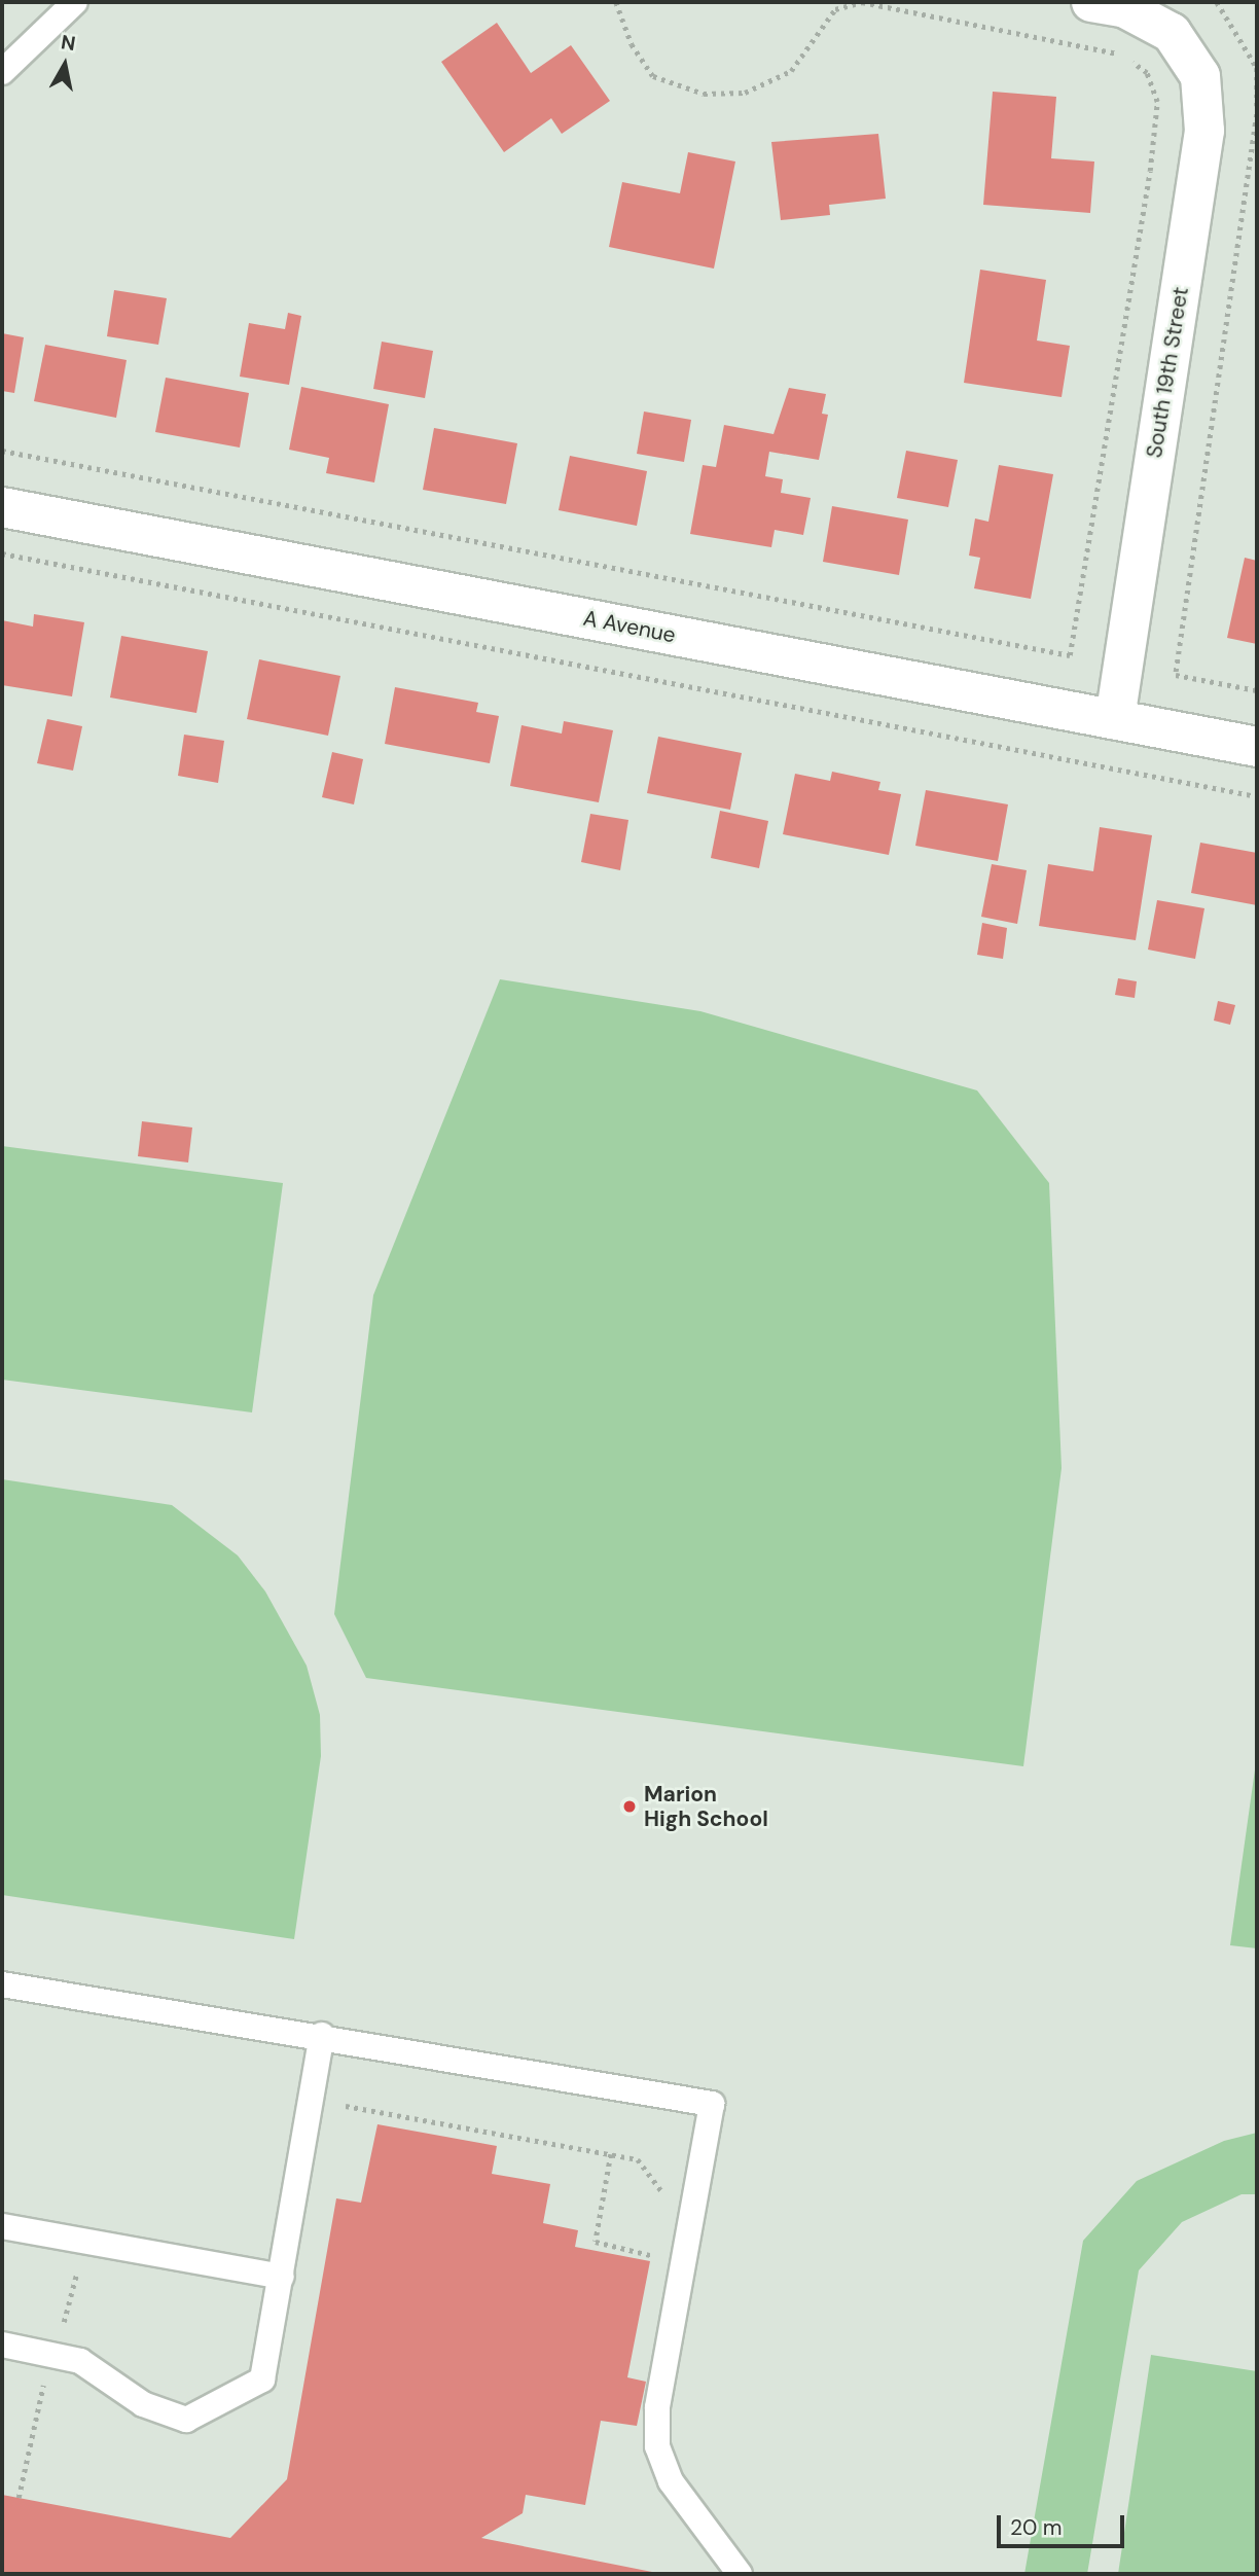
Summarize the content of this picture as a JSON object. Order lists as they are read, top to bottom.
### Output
{
  "streets": {
    "street": ["South 19th Street", "A Avenue"]
  },
  "crossings": [
    ["South 19th Street", "A Avenue"]
  ],
  "places": ["Marion High School"],
  "scale_bar": "20 m",
  "north": "top"
}
